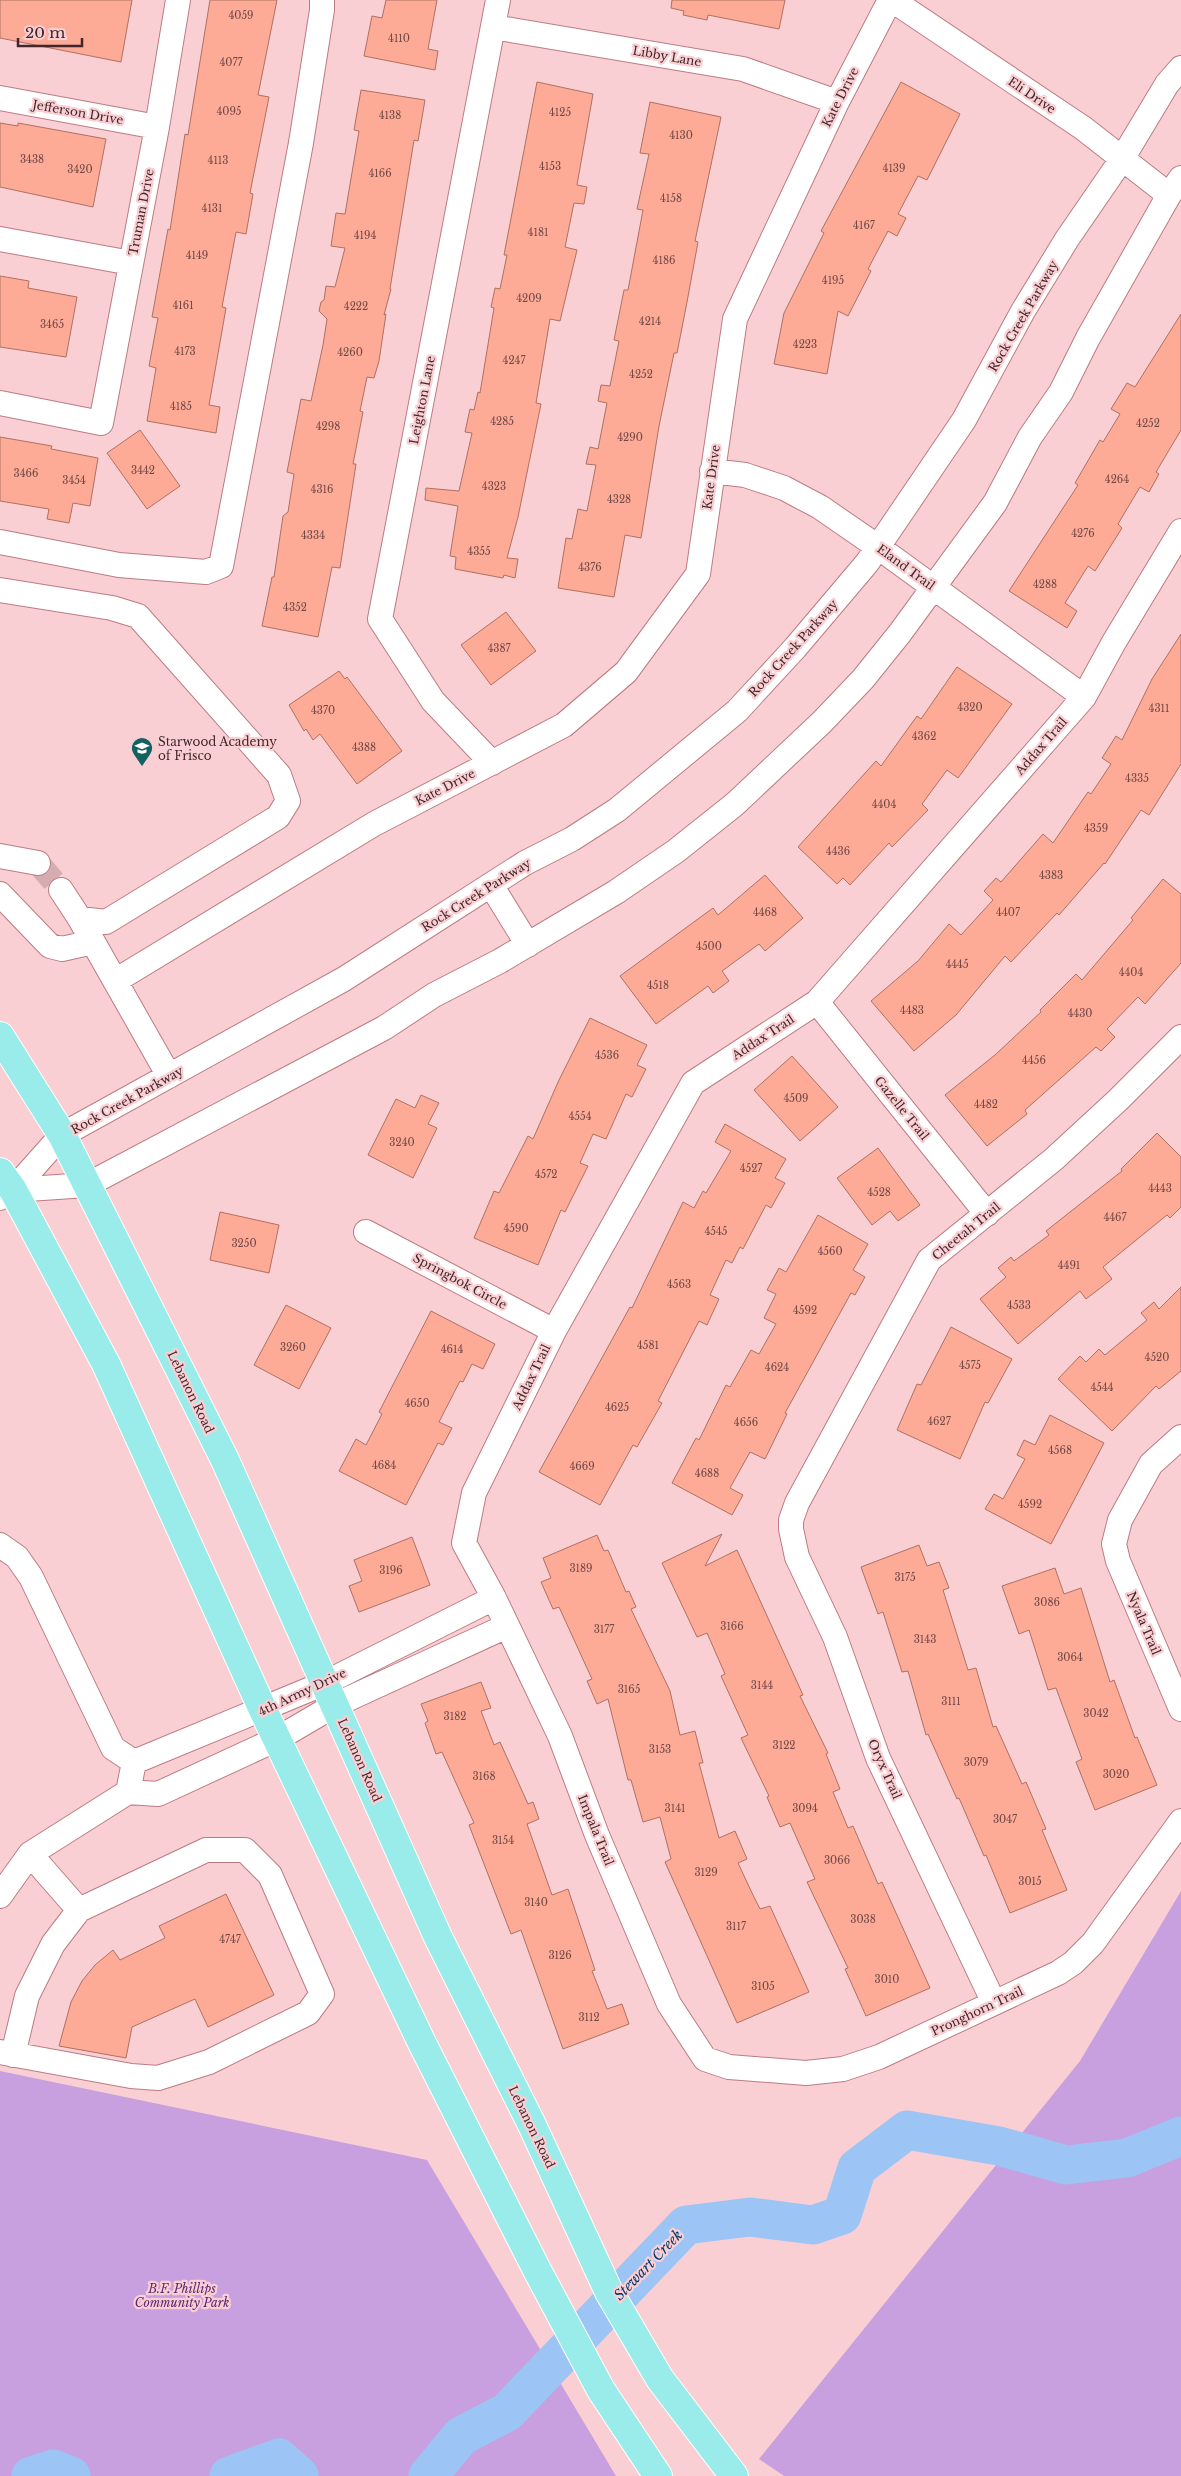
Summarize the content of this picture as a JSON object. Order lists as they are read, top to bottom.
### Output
{
  "streets": {
    "main road": ["Lebanon Road"],
    "street": [
      "Libby Lane",
      "Eli Drive",
      "Kate Drive",
      "Jefferson Drive",
      "Truman Drive",
      "Rock Creek Parkway",
      "Leighton Lane",
      "Eland Trail",
      "Addax Trail",
      "Gazelle Trail",
      "Cheetah Trail",
      "Springbok Circle",
      "Nyala Trail",
      "4th Army Drive",
      "Oryx Trail",
      "Impala Trail",
      "Pronghorn Trail"
    ]
  },
  "crossings": [
    ["Libby Lane", "Kate Drive"],
    ["Libby Lane", "Leighton Lane"],
    ["Eli Drive", "Kate Drive"],
    ["Eli Drive", "Rock Creek Parkway"],
    ["Kate Drive", "Leighton Lane"],
    ["Kate Drive", "Eland Trail"],
    ["Jefferson Drive", "Truman Drive"],
    ["Rock Creek Parkway", "Eland Trail"],
    ["Rock Creek Parkway", "Lebanon Road"],
    ["Eland Trail", "Addax Trail"],
    ["Addax Trail", "Gazelle Trail"],
    ["Addax Trail", "Springbok Circle"],
    ["Addax Trail", "4th Army Drive"],
    ["Addax Trail", "Impala Trail"],
    ["Gazelle Trail", "Cheetah Trail"],
    ["Cheetah Trail", "Oryx Trail"],
    ["Lebanon Road", "4th Army Drive"],
    ["4th Army Drive", "Impala Trail"],
    ["Oryx Trail", "Pronghorn Trail"],
    ["Impala Trail", "Pronghorn Trail"]
  ],
  "water": ["Stewart Creek"],
  "parks": ["B.F. Phillips Community Park"],
  "places": {
    "school or university": ["Starwood Academy of Frisco"]
  },
  "house_numbers": [
    "4059",
    "4110",
    "4077",
    "4095",
    "4125",
    "4138",
    "4130",
    "3438",
    "4113",
    "4153",
    "4139",
    "3420",
    "4166",
    "4158",
    "4131",
    "4167",
    "4181",
    "4194",
    "4149",
    "4186",
    "4195",
    "4209",
    "4161",
    "4222",
    "4214",
    "3465",
    "4223",
    "4173",
    "4260",
    "4247",
    "4252",
    "4185",
    "4285",
    "4252",
    "4298",
    "4290",
    "3442",
    "3466",
    "4264",
    "3454",
    "4323",
    "4316",
    "4328",
    "4276",
    "4334",
    "4355",
    "4376",
    "4288",
    "4352",
    "4387",
    "4320",
    "4311",
    "4370",
    "4362",
    "4388",
    "4335",
    "4404",
    "4359",
    "4436",
    "4383",
    "4468",
    "4407",
    "4500",
    "4445",
    "4404",
    "4518",
    "4483",
    "4430",
    "4536",
    "4456",
    "4509",
    "4482",
    "4554",
    "3240",
    "4527",
    "4572",
    "4443",
    "4528",
    "4467",
    "4590",
    "4545",
    "3250",
    "4560",
    "4491",
    "4563",
    "4533",
    "4592",
    "4581",
    "3260",
    "4614",
    "4520",
    "4575",
    "4624",
    "4544",
    "4650",
    "4625",
    "4627",
    "4656",
    "4568",
    "4684",
    "4669",
    "4688",
    "4592",
    "3189",
    "3196",
    "3175",
    "3086",
    "3166",
    "3177",
    "3143",
    "3064",
    "3144",
    "3165",
    "3111",
    "3042",
    "3182",
    "3122",
    "3153",
    "3079",
    "3020",
    "3168",
    "3141",
    "3094",
    "3047",
    "3154",
    "3066",
    "3129",
    "3015",
    "3140",
    "3038",
    "3117",
    "4747",
    "3126",
    "3010",
    "3105",
    "3112"
  ],
  "scale_bar": "20 m"
}
